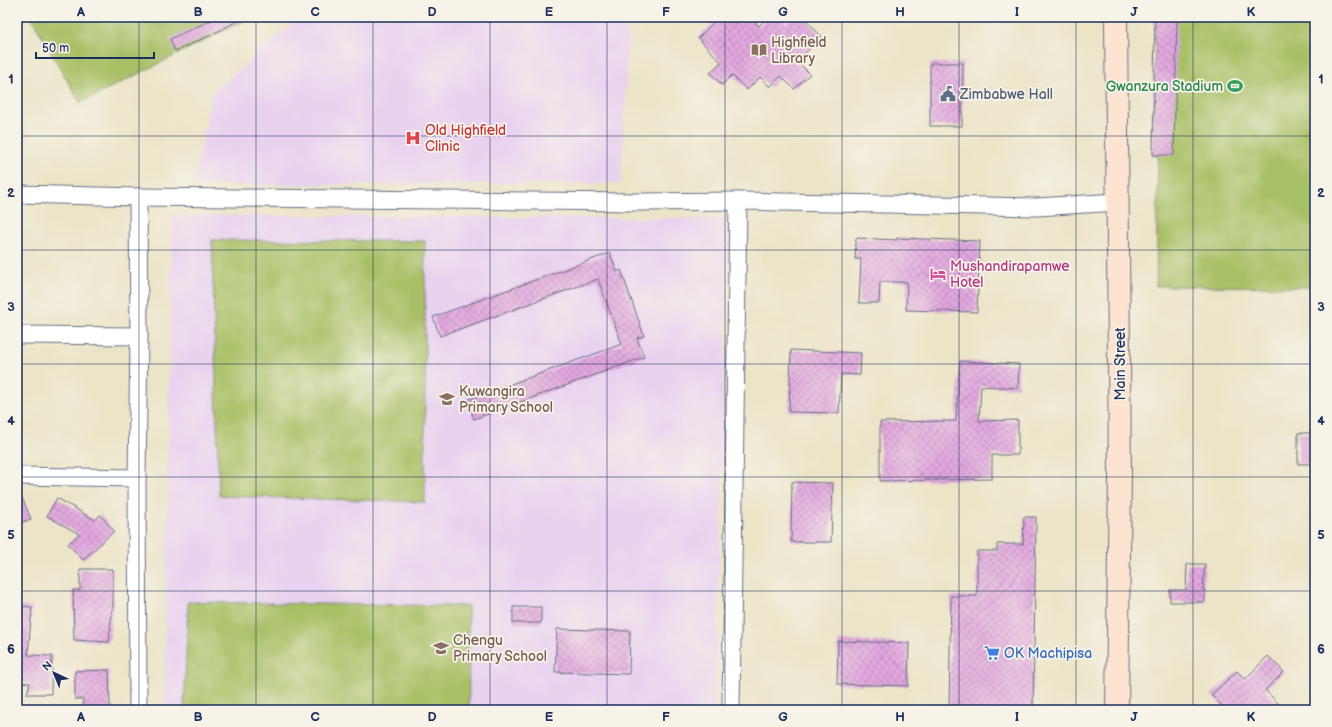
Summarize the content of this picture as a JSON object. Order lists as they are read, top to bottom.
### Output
{
  "streets": {
    "street": ["Main Street"]
  },
  "places": {
    "library": ["Highfield Library"],
    "sports": ["Gwanzura Stadium"],
    "public building": ["Zimbabwe Hall"],
    "hospital": ["Old Highfield Clinic"],
    "hotel": ["Mushandirapamwe Hotel"],
    "school or university": ["Kuwangira Primary School", "Chengu Primary School"],
    "supermarket": ["OK Machipisa"]
  },
  "scale_bar": "50 m",
  "north": "top left",
  "grid": {
    "columns": [
      "A",
      "B",
      "C",
      "D",
      "E",
      "F",
      "G",
      "H",
      "I",
      "J",
      "K"
    ],
    "rows": [
      "1",
      "2",
      "3",
      "4",
      "5",
      "6"
    ]
  }
}
